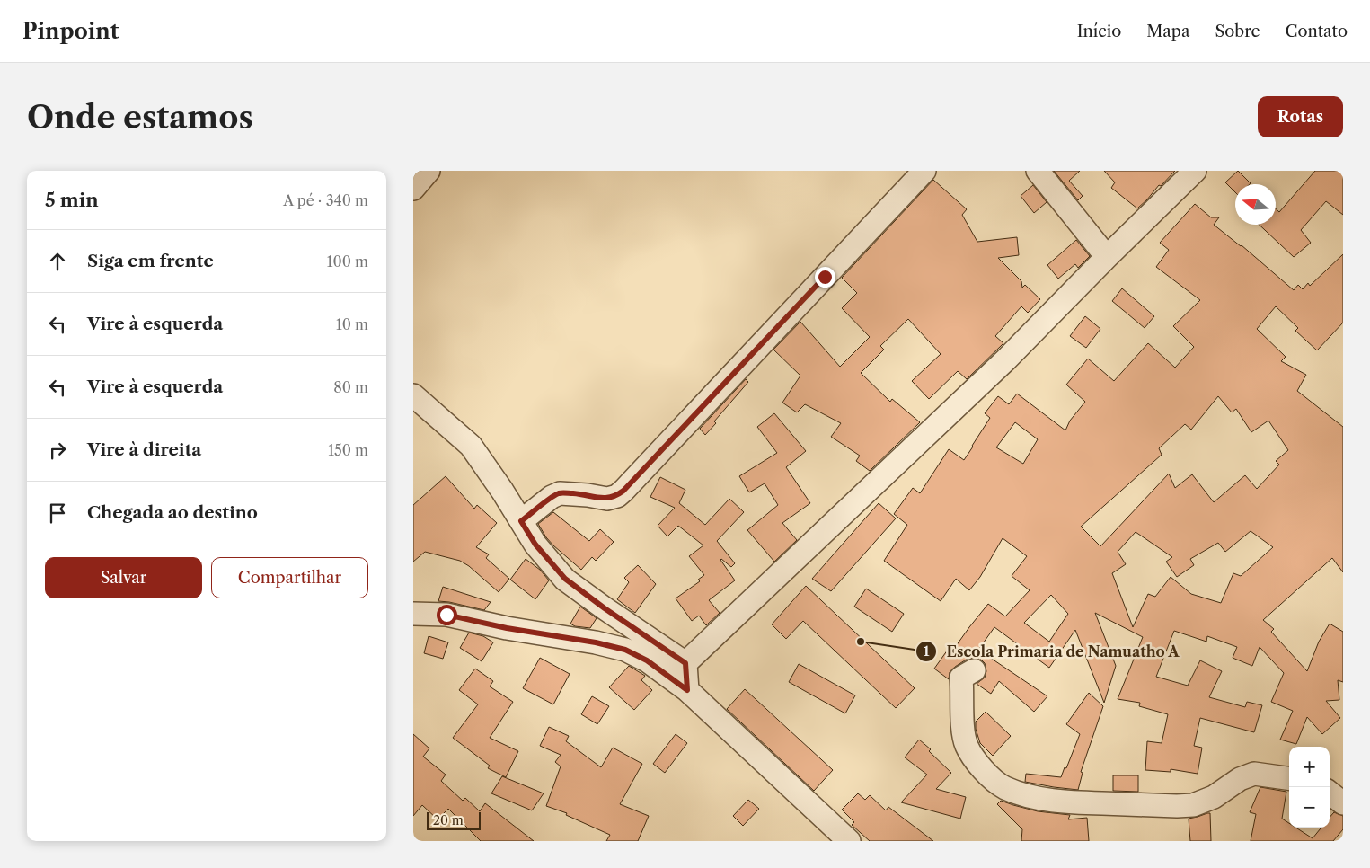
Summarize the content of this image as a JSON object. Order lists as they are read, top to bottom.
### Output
{
  "places": ["Escola Primaria de Namuatho A"],
  "scale_bar": "20 m",
  "north": "left",
  "page": {
    "header": "Pinpoint",
    "nav": [
      "Início",
      "Mapa",
      "Sobre",
      "Contato"
    ],
    "buttons": [
      "Rotas",
      ["Salvar", "Compartilhar"]
    ],
    "title": "Onde estamos",
    "heading": ["5 min", "A pé · 340 m"],
    "list": [
      ["Siga em frente", "100 m"],
      ["Vire à esquerda", "10 m"],
      ["Vire à esquerda", "80 m"],
      ["Vire à direita", "150 m"],
      "Chegada ao destino"
    ],
    "map_buttons": ["+", "−"],
    "scale": "20 m"
  }
}
